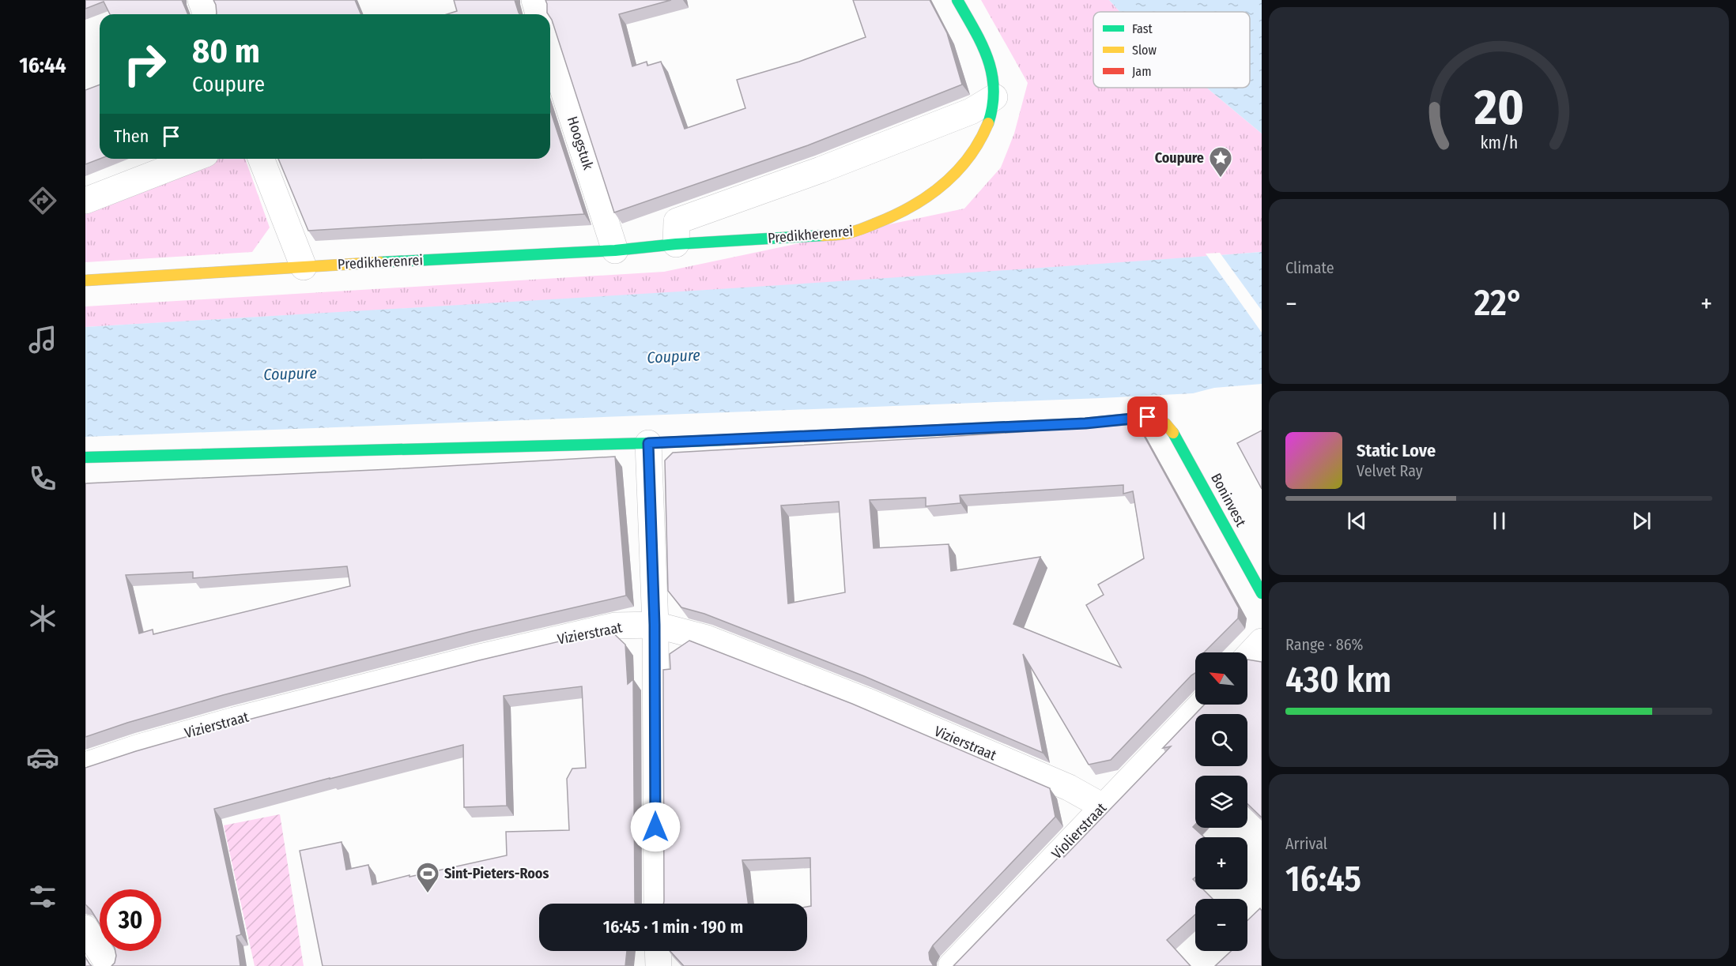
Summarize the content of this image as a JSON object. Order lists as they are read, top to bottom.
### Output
{
  "streets": {
    "street": [
      "Hoogstuk",
      "Predikherenrei",
      "Boninvest",
      "Vizierstraat",
      "Violierstraat"
    ]
  },
  "crossings": [
    ["Hoogstuk", "Predikherenrei"],
    ["Vizierstraat", "Violierstraat"]
  ],
  "water": ["Coupure"],
  "places": {
    "place": ["Coupure"],
    "sports": ["Sint-Pieters-Roos"]
  },
  "legend": ["Fast", "Slow", "Jam"],
  "north": "top left",
  "page": {
    "tabs": "16:44",
    "turn": ["80 m", "Coupure"],
    "then": "Then",
    "tile": [
      "Climate",
      ["Range · 86%", "430 km"],
      ["Arrival", "16:45"]
    ],
    "heat": ["−", "22°", "+"],
    "song": ["Static Love", "Velvet Ray"],
    "map_buttons": ["+", "−"],
    "limit": "30",
    "trip": "16:45 · 1 min · 190 m",
    "gauge": ["20", "km/h"]
  }
}
